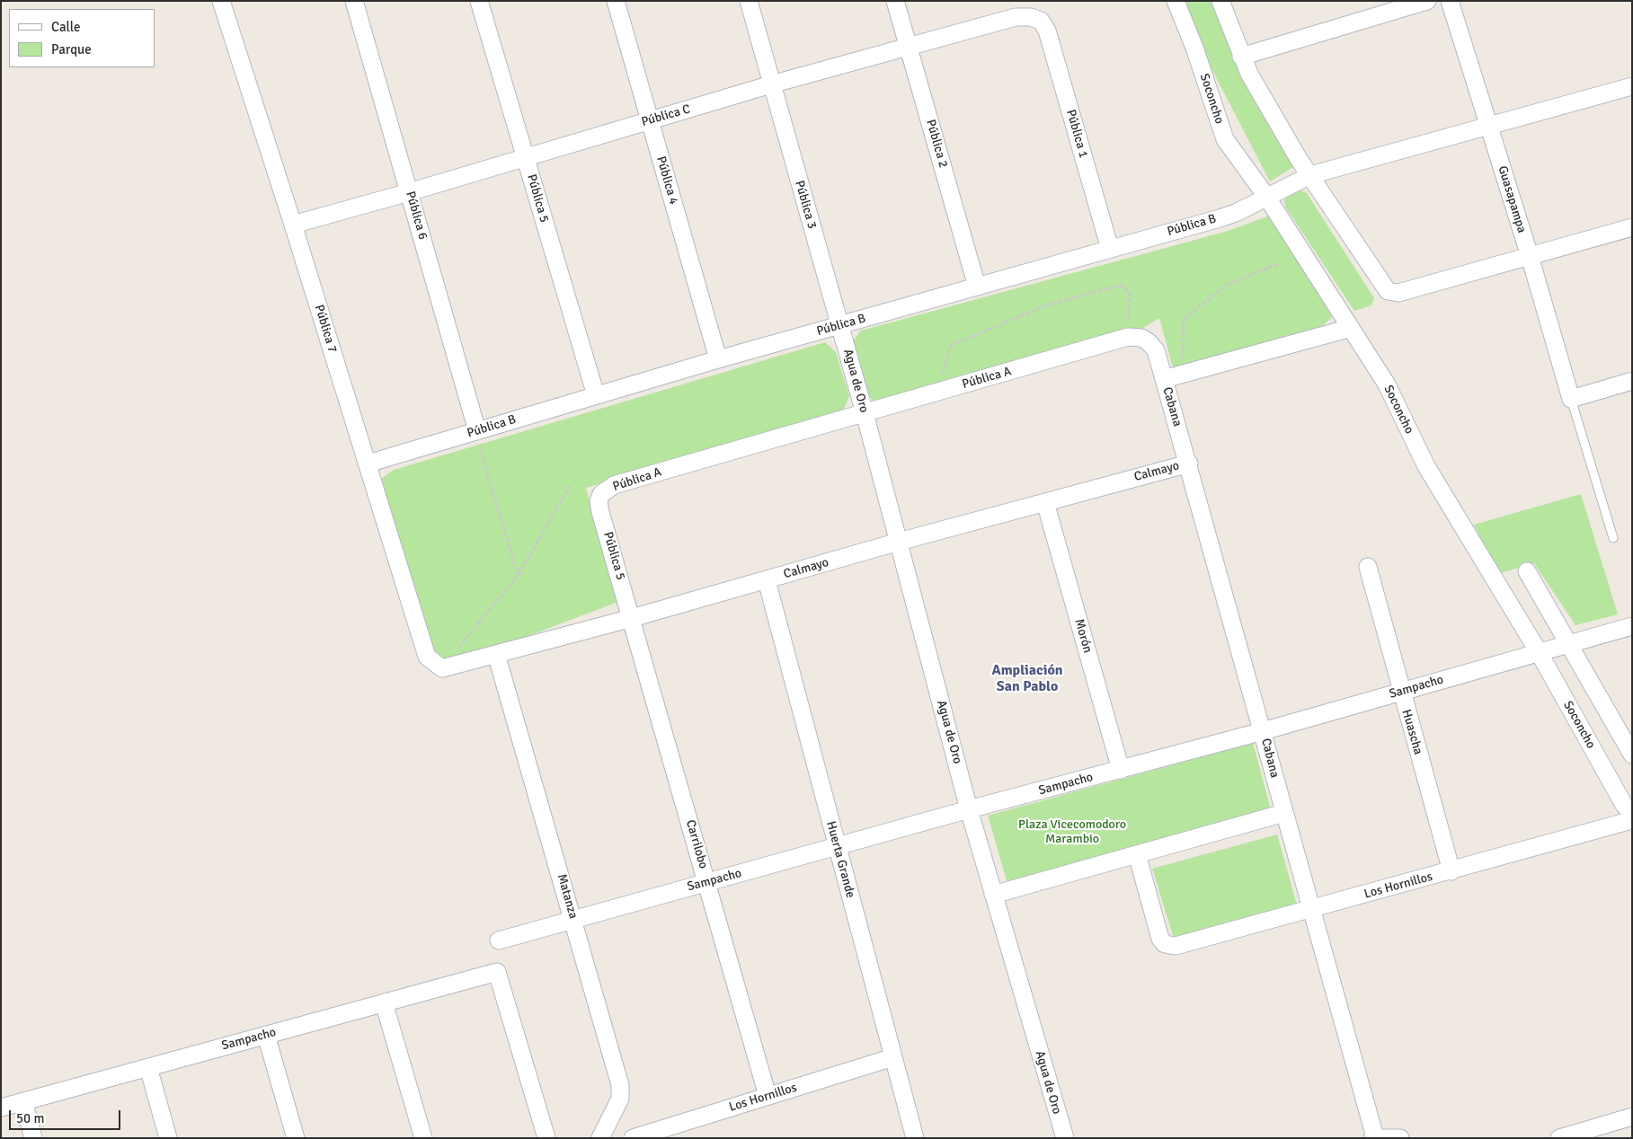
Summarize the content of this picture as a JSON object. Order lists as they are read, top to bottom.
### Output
{
  "streets": {
    "street": [
      "Soconcho",
      "Pública C",
      "Pública 1",
      "Pública 2",
      "Pública 4",
      "Pública 5",
      "Guasapampa",
      "Pública 3",
      "Pública 6",
      "Pública B",
      "Pública 7",
      "Pública A",
      "Agua de Oro",
      "Cabana",
      "Calmayo",
      "Morón",
      "Sampacho",
      "Huascha",
      "Carrilobo",
      "Huerta Grande",
      "Los Hornillos",
      "Matanza"
    ]
  },
  "crossings": [
    ["Soconcho", "Pública B"],
    ["Soconcho", "Sampacho"],
    ["Pública C", "Pública 1"],
    ["Pública C", "Pública 2"],
    ["Pública C", "Pública 4"],
    ["Pública C", "Pública 5"],
    ["Pública C", "Pública 3"],
    ["Pública C", "Pública 6"],
    ["Pública C", "Pública 7"],
    ["Pública 1", "Pública B"],
    ["Pública 2", "Pública B"],
    ["Pública 4", "Pública B"],
    ["Pública 5", "Pública B"],
    ["Pública 5", "Pública A"],
    ["Pública 5", "Calmayo"],
    ["Pública 5", "Carrilobo"],
    ["Guasapampa", "Pública B"],
    ["Pública 3", "Pública B"],
    ["Pública 3", "Agua de Oro"],
    ["Pública 6", "Pública B"],
    ["Pública B", "Pública 7"],
    ["Pública B", "Agua de Oro"],
    ["Pública 7", "Calmayo"],
    ["Pública A", "Agua de Oro"],
    ["Agua de Oro", "Calmayo"],
    ["Agua de Oro", "Sampacho"],
    ["Cabana", "Calmayo"],
    ["Cabana", "Sampacho"],
    ["Cabana", "Los Hornillos"],
    ["Calmayo", "Morón"],
    ["Calmayo", "Carrilobo"],
    ["Calmayo", "Huerta Grande"],
    ["Calmayo", "Matanza"],
    ["Morón", "Sampacho"],
    ["Sampacho", "Huascha"],
    ["Sampacho", "Carrilobo"],
    ["Sampacho", "Huerta Grande"],
    ["Sampacho", "Matanza"],
    ["Huascha", "Los Hornillos"],
    ["Carrilobo", "Los Hornillos"],
    ["Huerta Grande", "Los Hornillos"]
  ],
  "districts": ["Ampliación San Pablo"],
  "parks": ["Plaza Vicecomodoro Marambio"],
  "legend": ["Calle", "Parque"],
  "scale_bar": "50 m"
}
